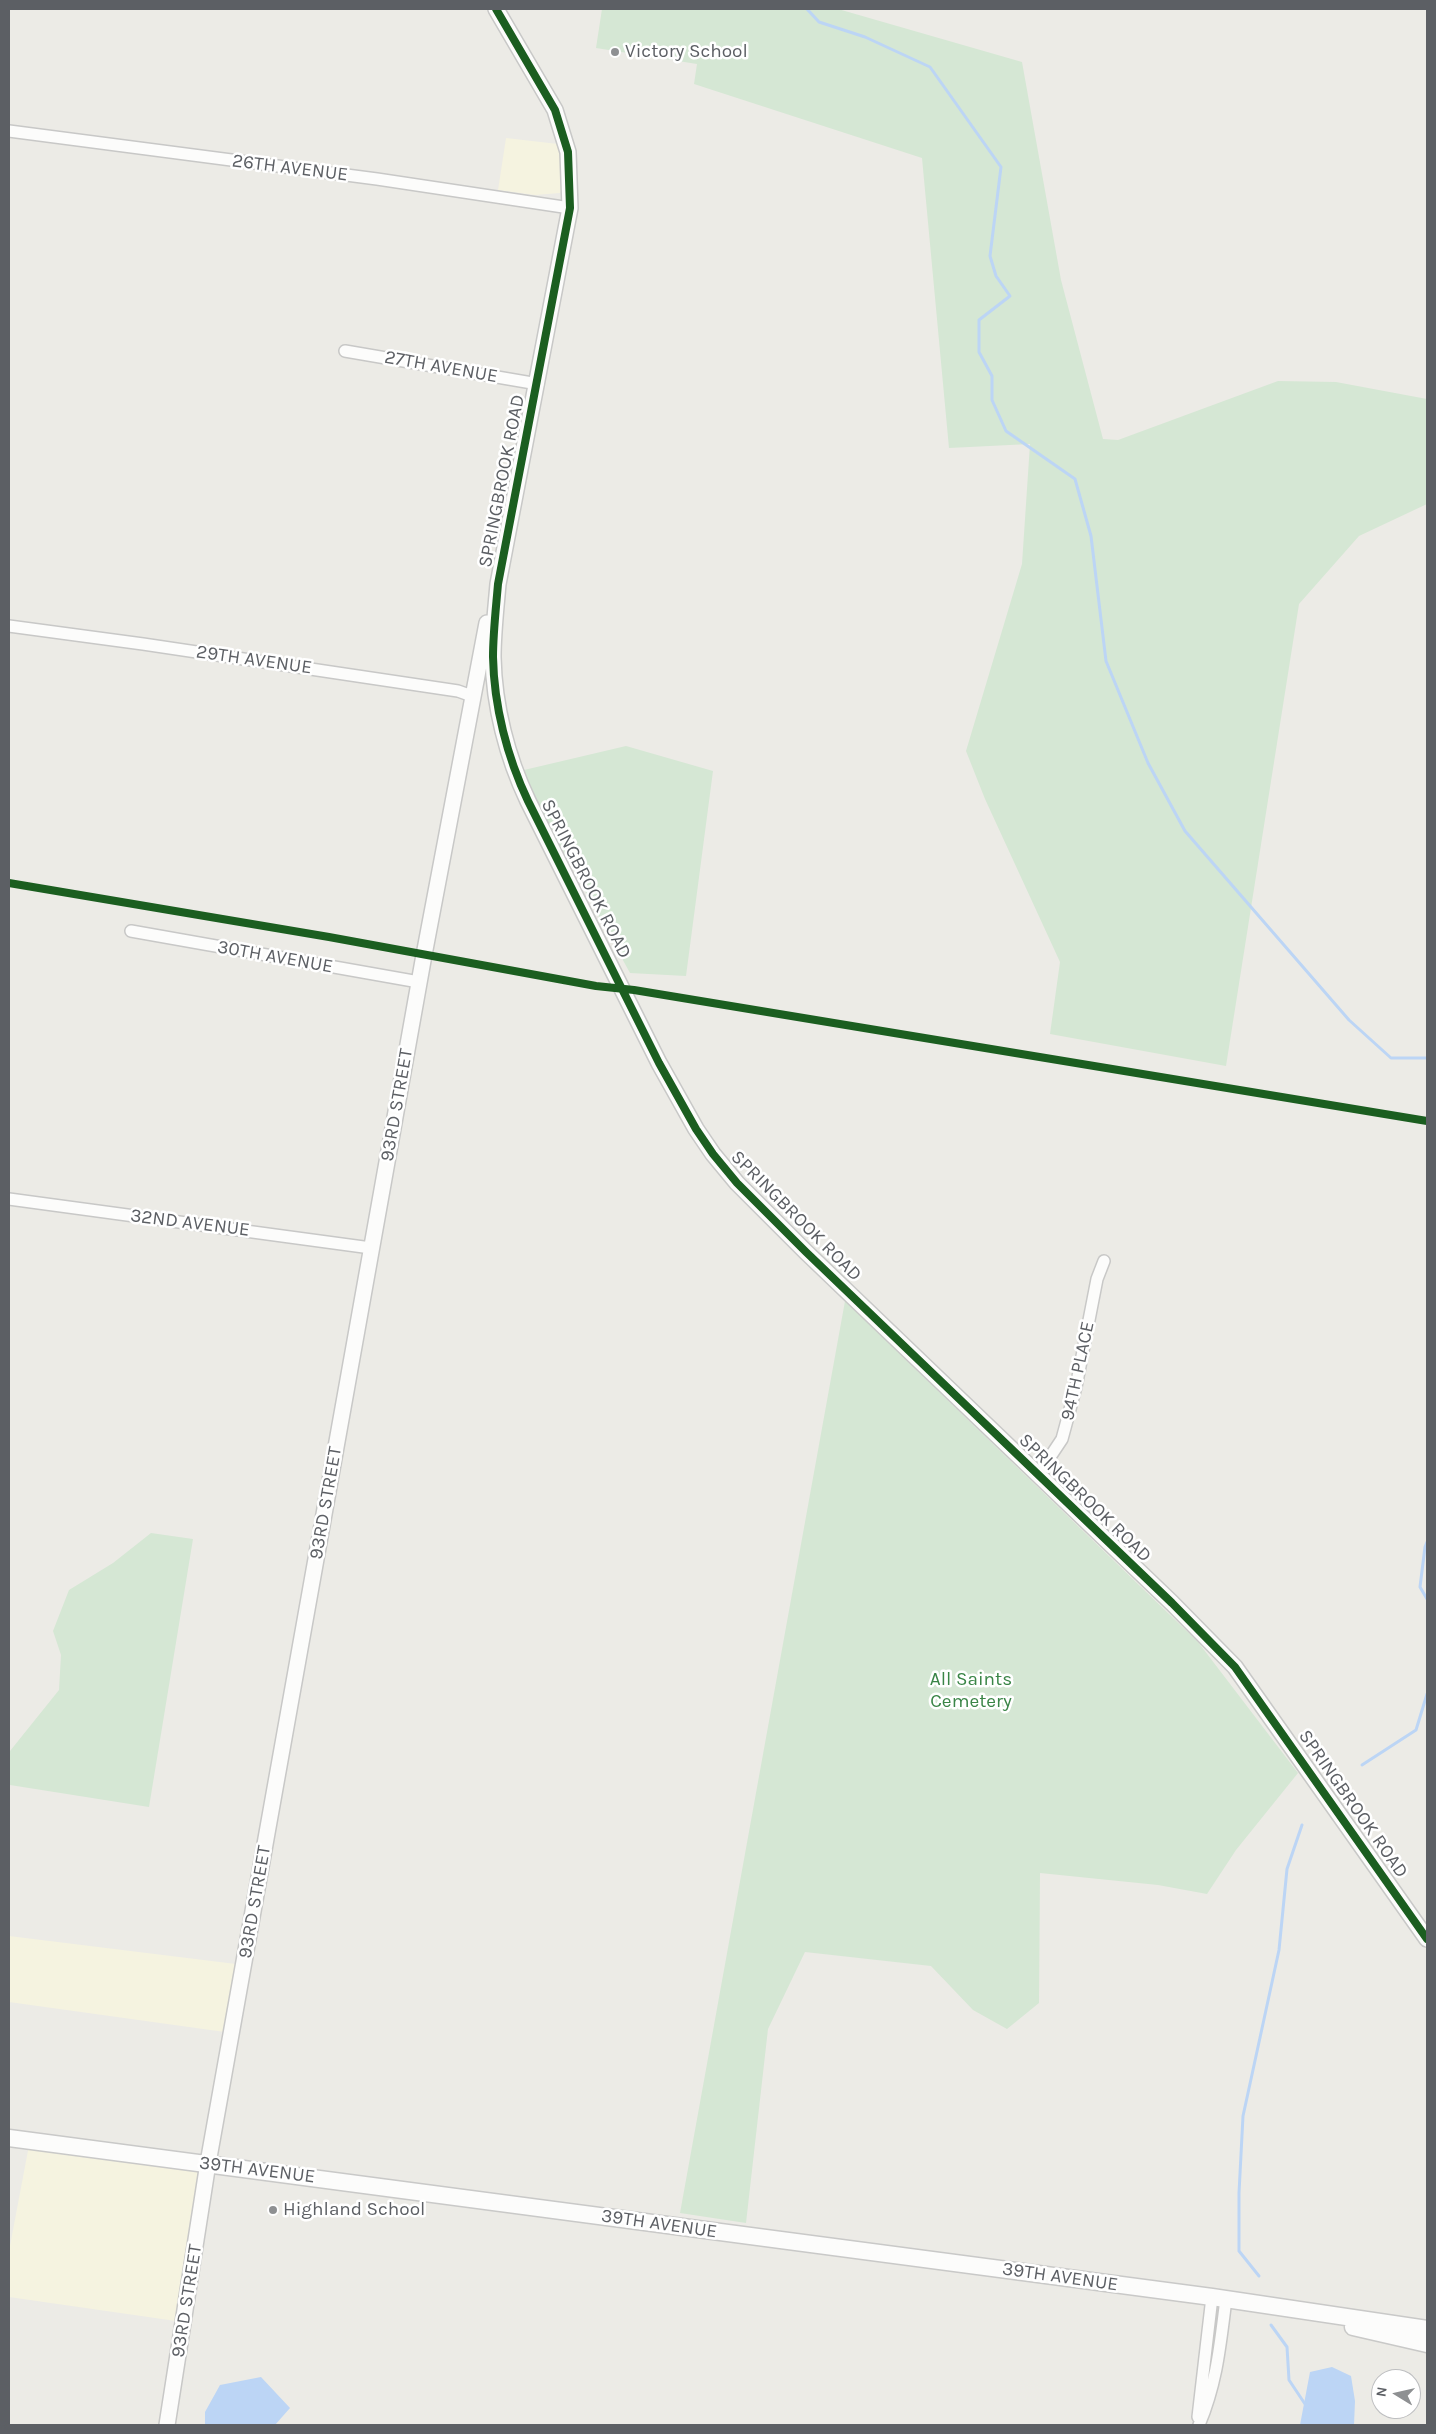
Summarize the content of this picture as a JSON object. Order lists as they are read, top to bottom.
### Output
{
  "streets": {
    "main road": ["39TH AVENUE"],
    "street": [
      "26TH AVENUE",
      "27TH AVENUE",
      "SPRINGBROOK ROAD",
      "29TH AVENUE",
      "30TH AVENUE",
      "93RD STREET",
      "32ND AVENUE",
      "94TH PLACE"
    ]
  },
  "crossings": [
    ["26TH AVENUE", "SPRINGBROOK ROAD"],
    ["27TH AVENUE", "SPRINGBROOK ROAD"],
    ["SPRINGBROOK ROAD", "29TH AVENUE"],
    ["SPRINGBROOK ROAD", "93RD STREET"],
    ["SPRINGBROOK ROAD", "94TH PLACE"],
    ["29TH AVENUE", "93RD STREET"],
    ["30TH AVENUE", "93RD STREET"],
    ["93RD STREET", "32ND AVENUE"],
    ["93RD STREET", "39TH AVENUE"]
  ],
  "parks": ["All Saints Cemetery"],
  "places": ["Victory School", "Highland School"],
  "north": "left"
}
